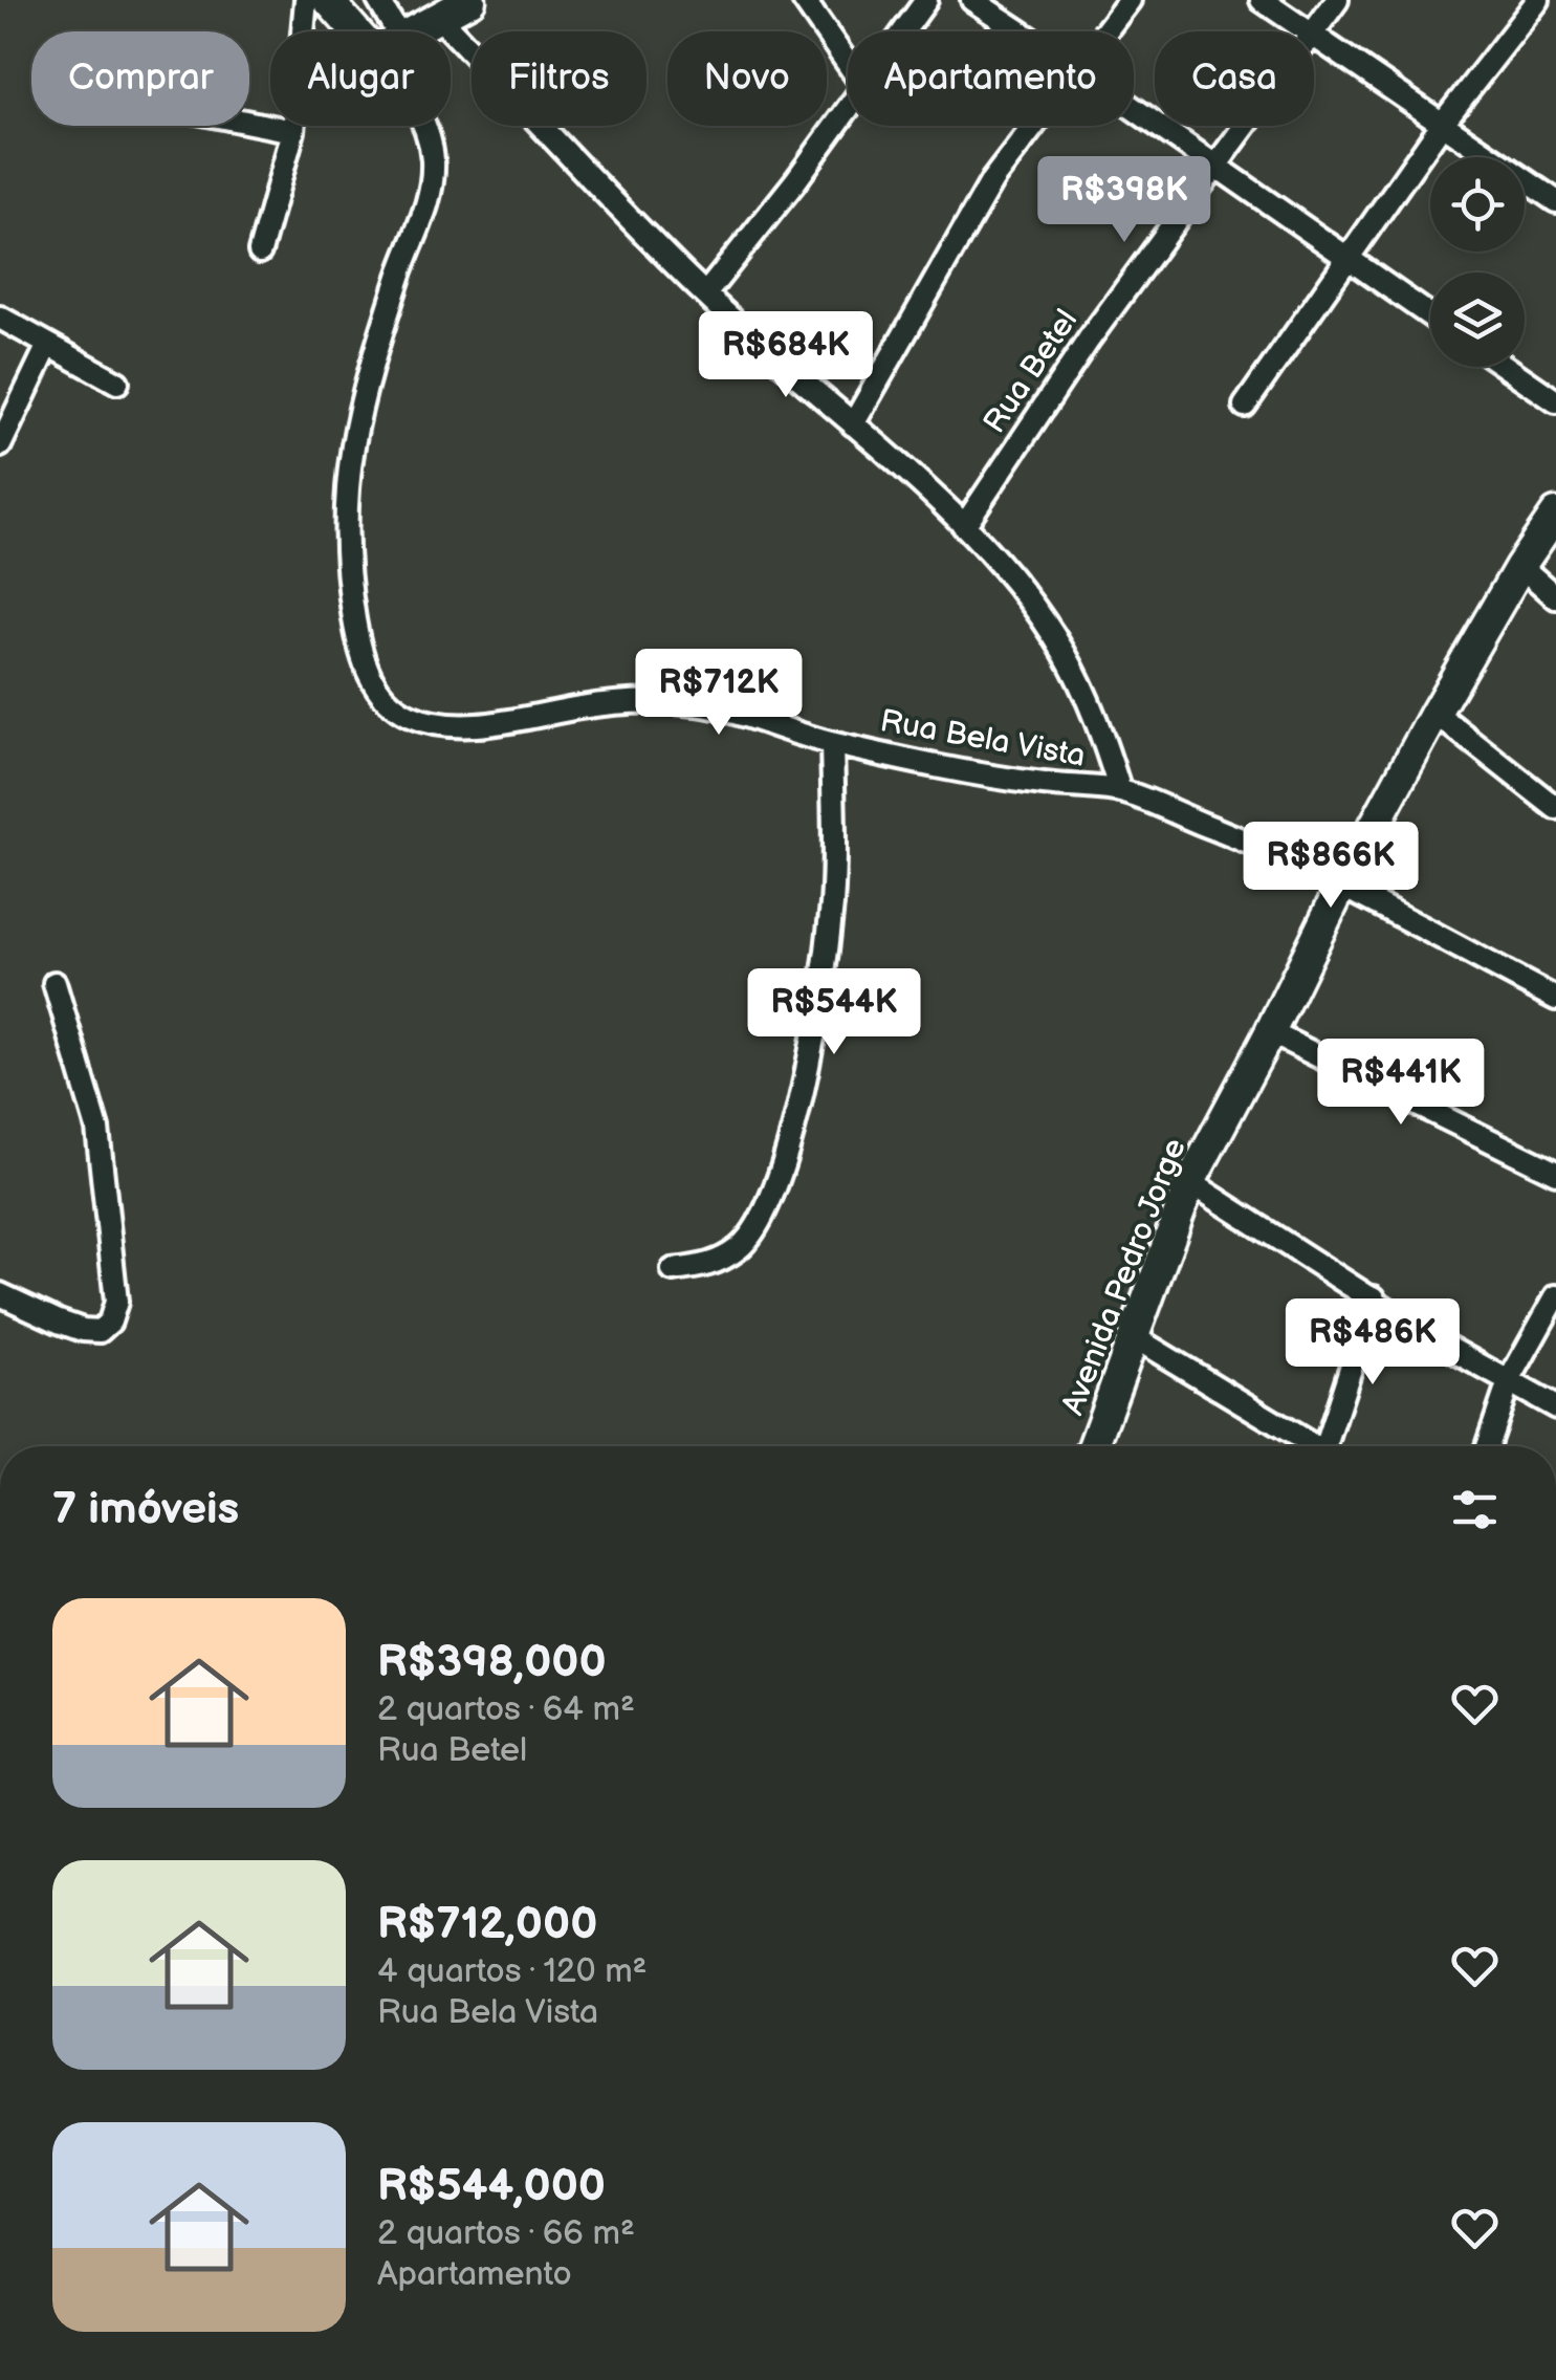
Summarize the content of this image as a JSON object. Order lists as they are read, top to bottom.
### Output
{
  "streets": {
    "street": ["Rua Betel", "Rua Bela Vista", "Avenida Pedro Jorge"]
  },
  "crossings": [
    ["Rua Bela Vista", "Avenida Pedro Jorge"]
  ],
  "page": {
    "chip": [
      "Comprar",
      "Alugar",
      "Filtros",
      "Novo",
      "Apartamento",
      "Casa"
    ],
    "price": [
      "R$398K",
      "R$684K",
      "R$712K",
      "R$866K",
      "R$544K",
      "R$441K",
      "R$486K"
    ],
    "heading": "7 imóveis",
    "list": [
      {
        "name": "R$398,000",
        "note": "2 quartos · 64 m² · Rua Betel"
      },
      {
        "name": "R$712,000",
        "note": "4 quartos · 120 m² · Rua Bela Vista"
      },
      {
        "name": "R$544,000",
        "note": "2 quartos · 66 m² · Apartamento"
      }
    ]
  }
}
